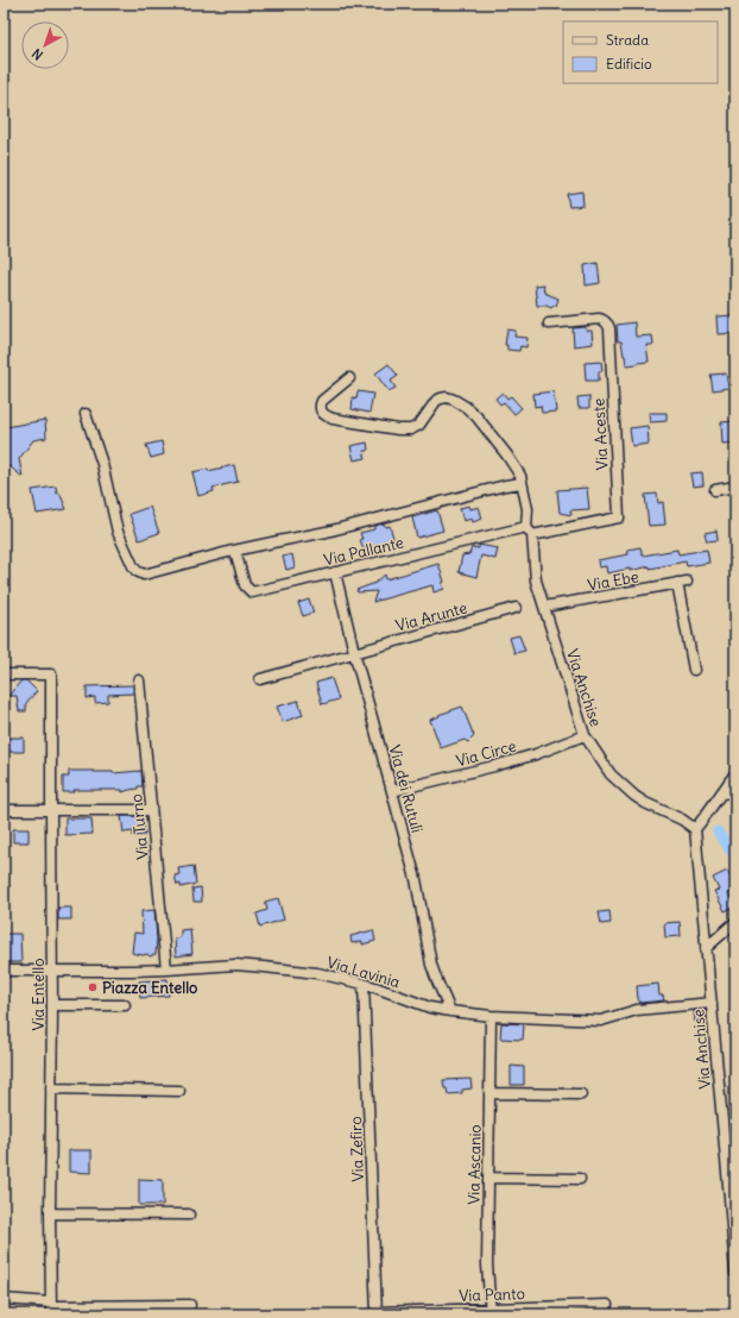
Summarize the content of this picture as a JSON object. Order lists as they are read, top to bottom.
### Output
{
  "streets": {
    "street": [
      "Via Aceste",
      "Via Pallante",
      "Via Ebe",
      "Via Arunte",
      "Via Anchise",
      "Via Circe",
      "Via dei Rutuli",
      "Via Turno",
      "Via Lavinia",
      "Via Entello",
      "Via Zefiro",
      "Via Ascanio",
      "Via Panto"
    ]
  },
  "crossings": [
    ["Via Aceste", "Via Pallante"],
    ["Via Aceste", "Via Anchise"],
    ["Via Pallante", "Via Anchise"],
    ["Via Pallante", "Via dei Rutuli"],
    ["Via Ebe", "Via Anchise"],
    ["Via Arunte", "Via dei Rutuli"],
    ["Via Anchise", "Via Circe"],
    ["Via Anchise", "Via Lavinia"],
    ["Via Circe", "Via dei Rutuli"],
    ["Via dei Rutuli", "Via Lavinia"],
    ["Via Turno", "Via Lavinia"],
    ["Via Lavinia", "Via Entello"],
    ["Via Lavinia", "Via Zefiro"],
    ["Via Lavinia", "Via Ascanio"],
    ["Via Zefiro", "Via Panto"],
    ["Via Ascanio", "Via Panto"]
  ],
  "places": ["Piazza Entello"],
  "legend": ["Strada", "Edificio"],
  "north": "bottom left"
}
